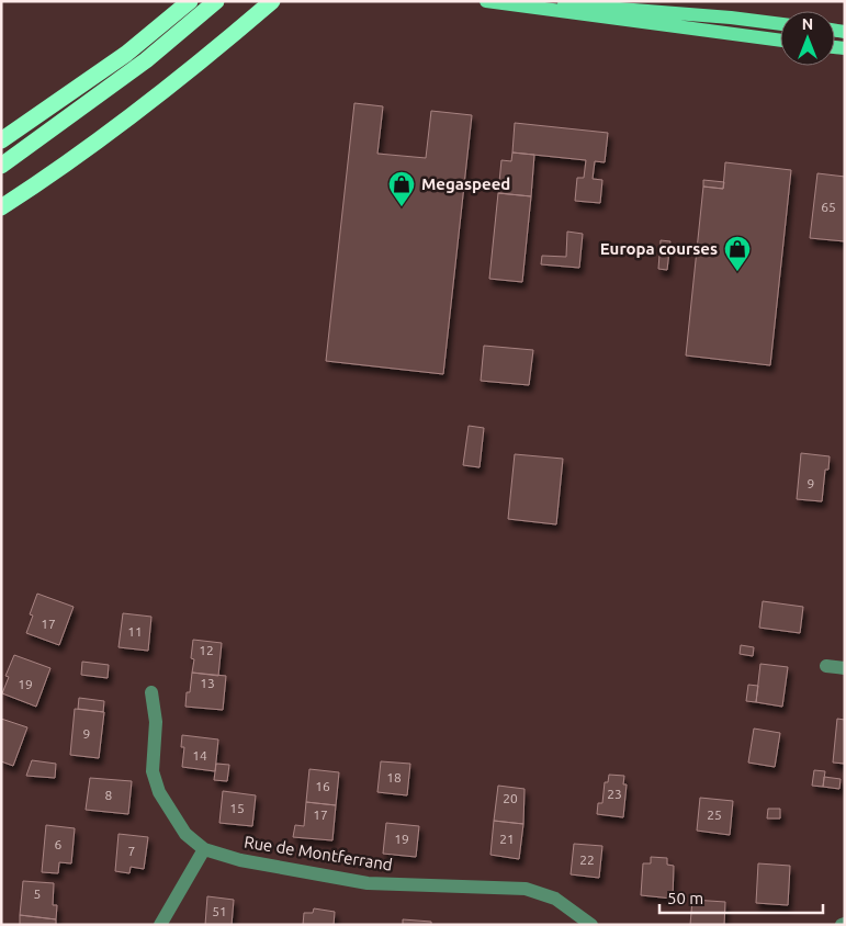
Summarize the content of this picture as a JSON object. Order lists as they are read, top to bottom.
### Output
{
  "streets": {
    "street": ["Rue de Montferrand"]
  },
  "places": {
    "shop": ["Megaspeed", "Europa courses"]
  },
  "house_numbers": [
    "65",
    "9",
    "17",
    "11",
    "12",
    "13",
    "19",
    "9",
    "14",
    "18",
    "16",
    "23",
    "8",
    "20",
    "15",
    "17",
    "25",
    "19",
    "21",
    "6",
    "7",
    "22",
    "5",
    "51"
  ],
  "scale_bar": "50 m",
  "north": "top"
}
